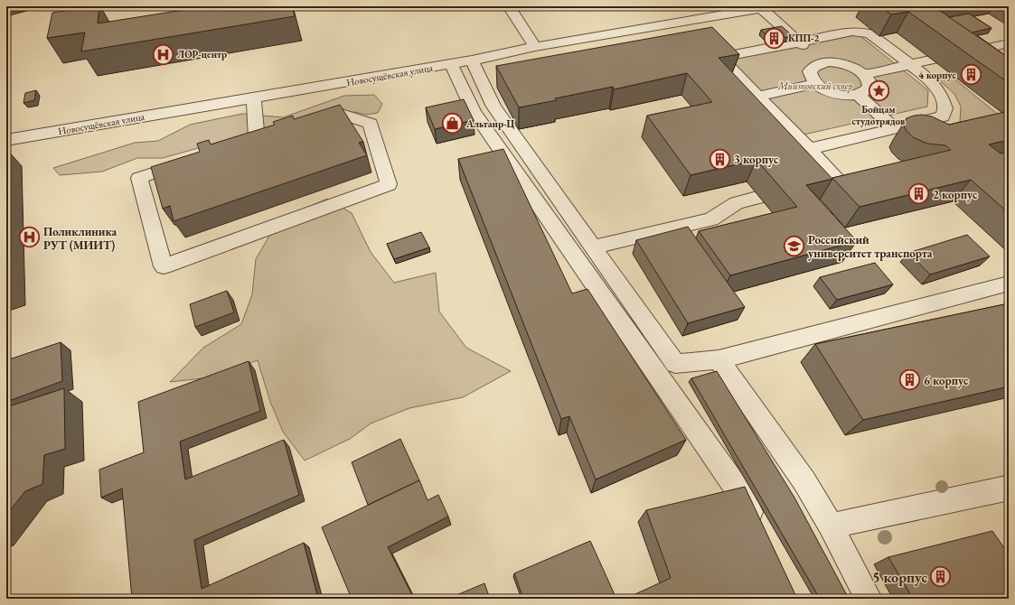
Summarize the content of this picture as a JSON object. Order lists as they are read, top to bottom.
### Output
{
  "streets": {
    "street": ["Новосущёвская улица"]
  },
  "parks": ["Миитовский сквер"],
  "places": {
    "building": [
      "КПП-2",
      "4 корпус",
      "3 корпус",
      "2 корпус",
      "6 корпус",
      "5 корпус"
    ],
    "hospital": ["ЛОР-центр", "Поликлиника РУТ (МИИТ)"],
    "place": ["Бойцам студотрядов"],
    "shop": ["Альтаир-Ц"],
    "school or university": ["Российский университет транспорта"]
  }
}
